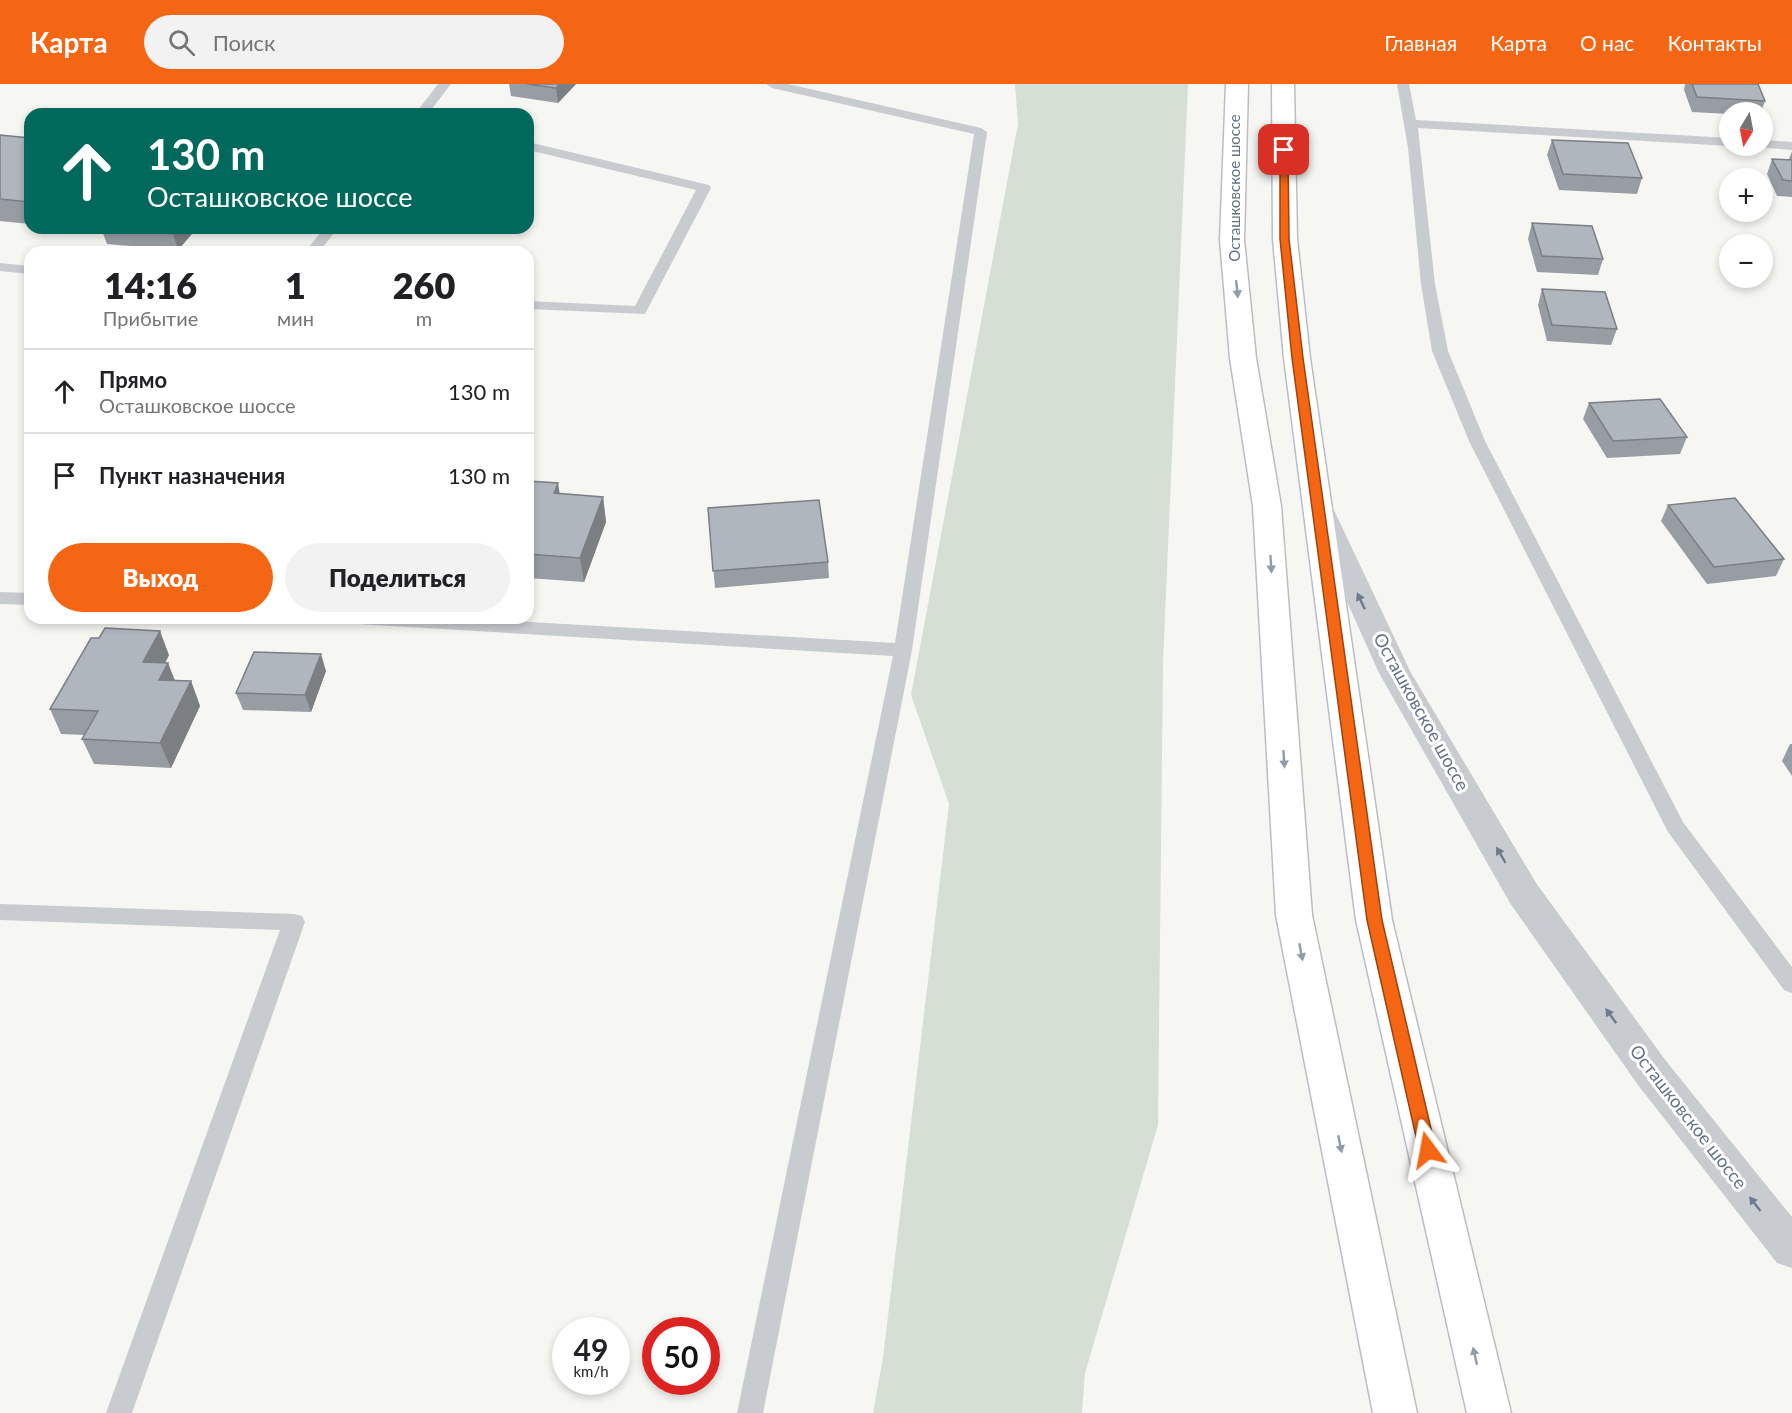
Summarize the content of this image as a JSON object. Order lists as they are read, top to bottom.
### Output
{
  "streets": {
    "main road": ["Осташковское шоссе"]
  },
  "north": "bottom",
  "page": {
    "header": "Карта",
    "search": "Поиск",
    "nav": [
      "Главная",
      "Карта",
      "О нас",
      "Контакты"
    ],
    "map_buttons": ["+", "−"],
    "turn": ["130 m", "Осташковское шоссе"],
    "eta": [
      "14:16",
      "Прибытие",
      "1",
      "мин",
      "260",
      "m"
    ],
    "list": [
      {
        "name": "Прямо",
        "note": "Осташковское шоссе",
        "value": "130 m"
      },
      {
        "name": "Пункт назначения",
        "value": "130 m"
      }
    ],
    "buttons": ["Выход", "Поделиться"],
    "speed": "49 km/h",
    "limit": "50"
  }
}
